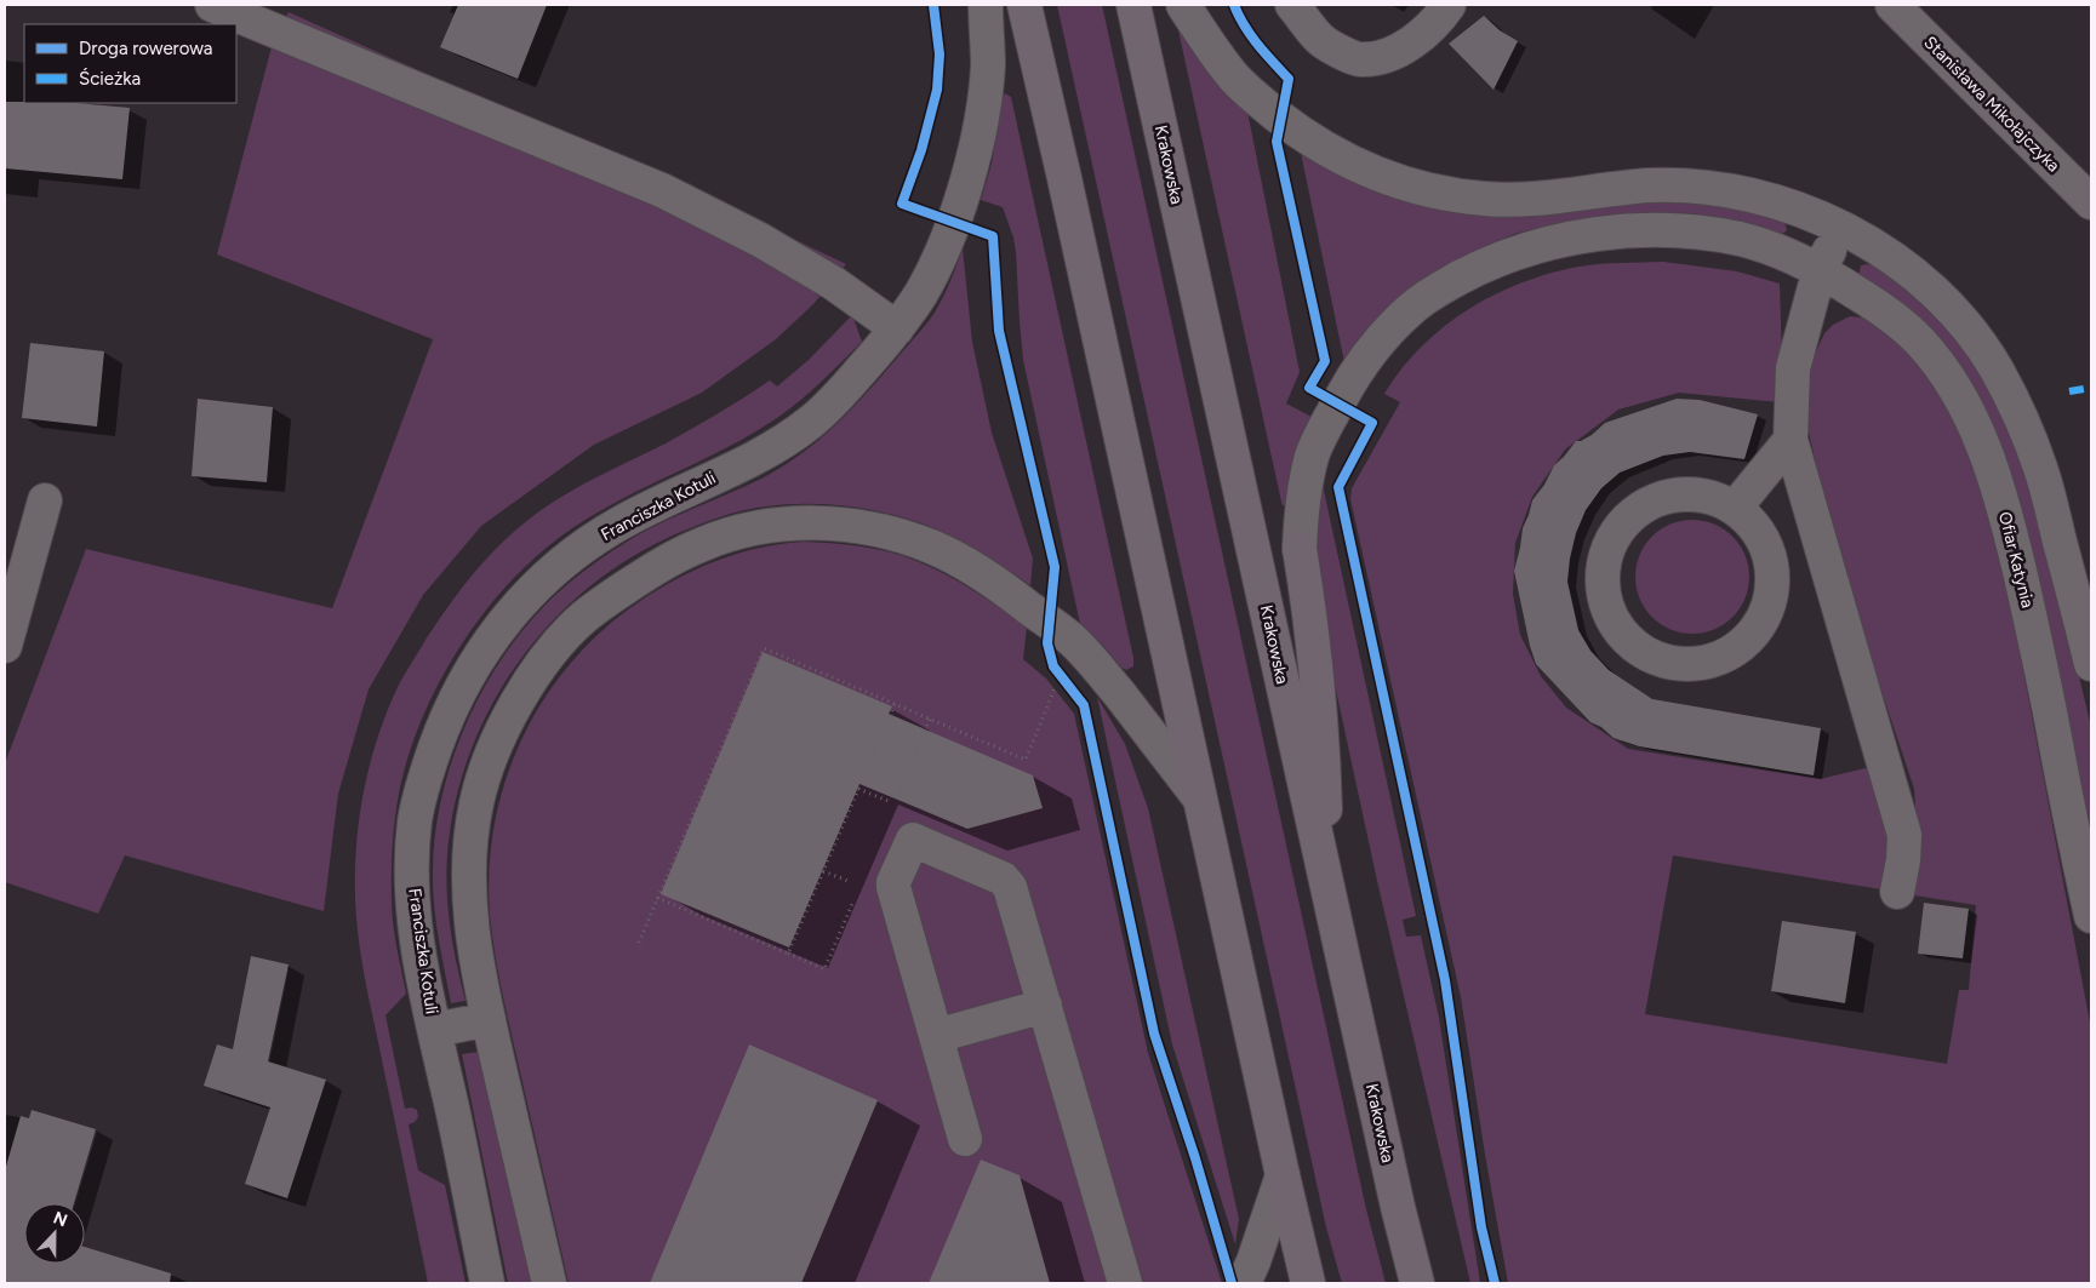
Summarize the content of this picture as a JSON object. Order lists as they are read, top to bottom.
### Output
{
  "streets": {
    "main road": ["Krakowska"],
    "street": ["Stanisława Mikołajczyka", "Franciszka Kotuli", "Ofiar Katynia"]
  },
  "legend": ["Droga rowerowa", "Ścieżka"],
  "north": "top"
}
